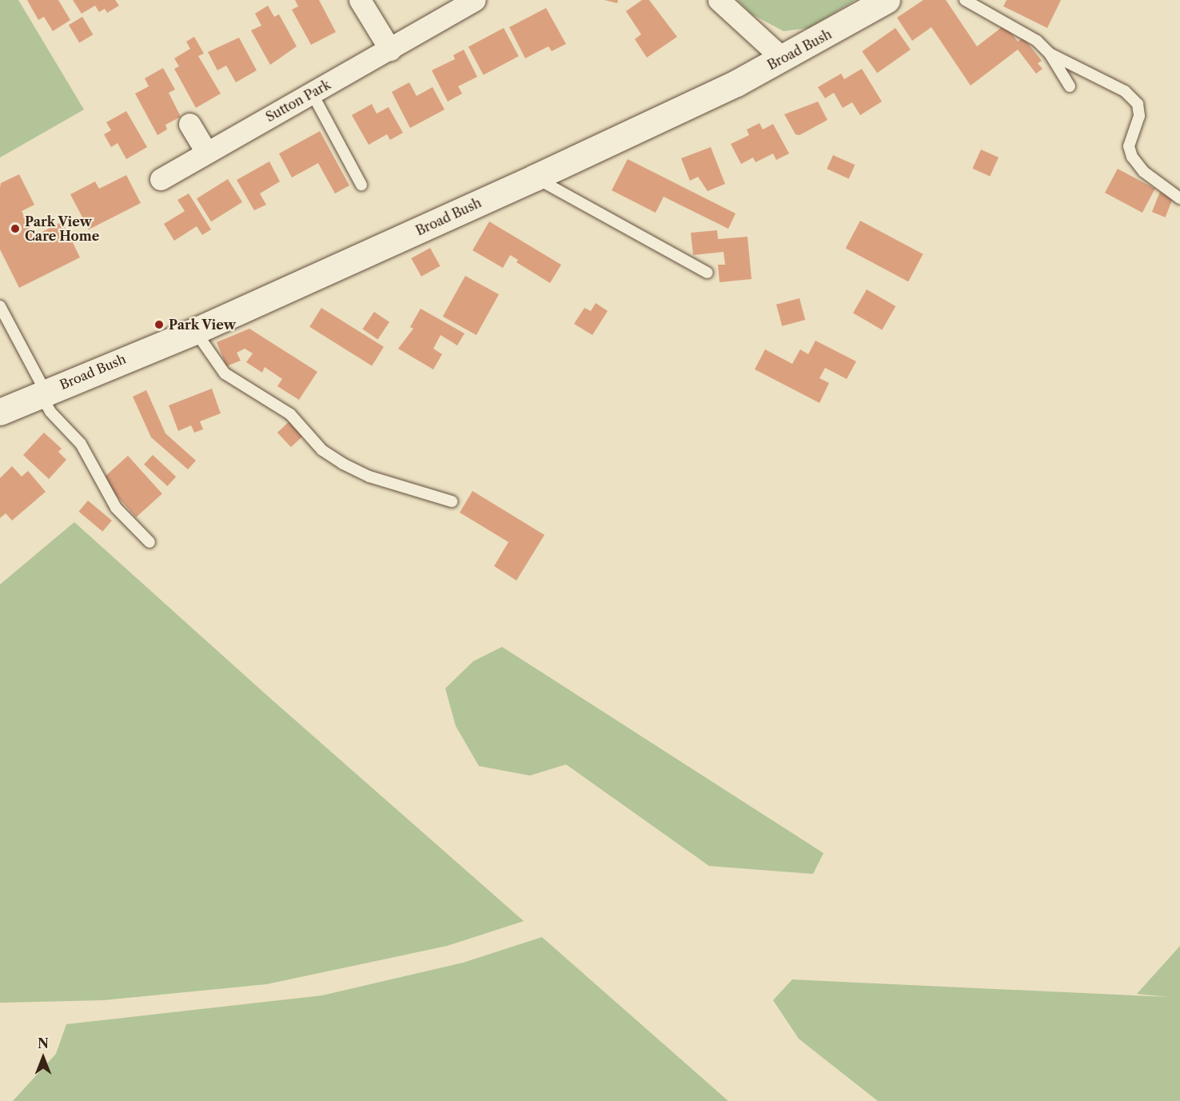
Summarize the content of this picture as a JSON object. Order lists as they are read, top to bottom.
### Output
{
  "streets": {
    "main road": ["Broad Bush"],
    "street": ["Sutton Park"]
  },
  "places": ["Park View Care Home", "Park View"],
  "north": "top"
}
